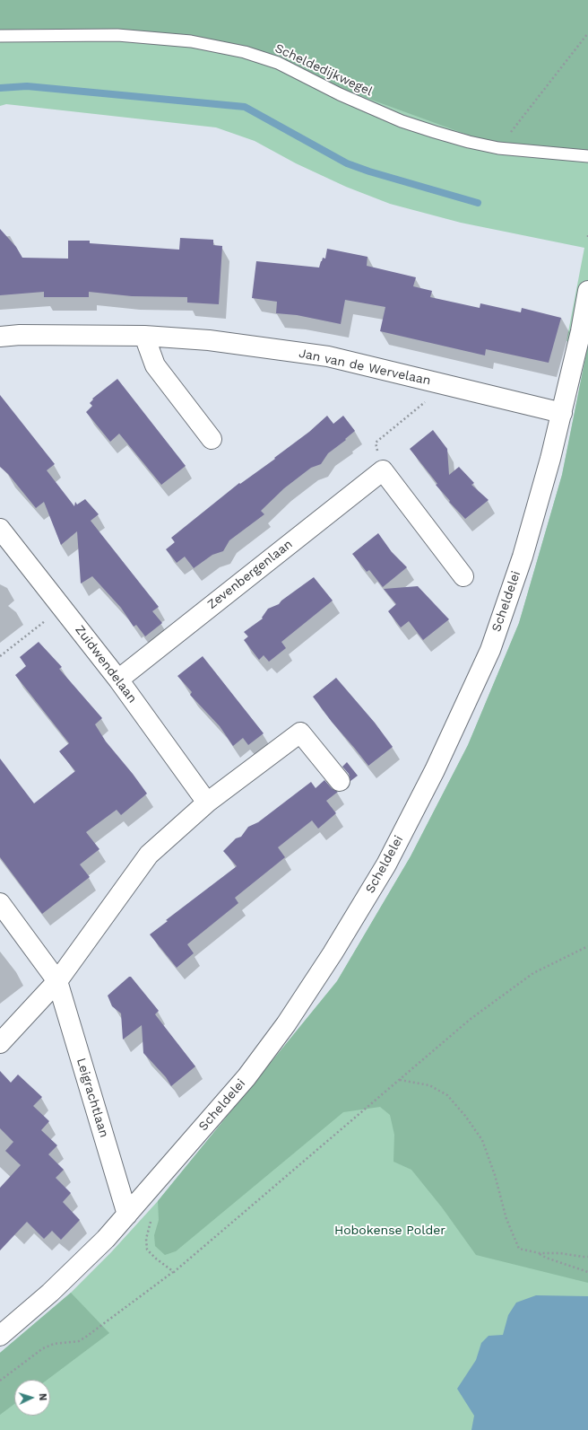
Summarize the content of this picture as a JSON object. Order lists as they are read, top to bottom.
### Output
{
  "streets": {
    "street": [
      "Jan van de Wervelaan",
      "Zevenbergenlaan",
      "Scheldelei",
      "Zuidwendelaan",
      "Leigrachtlaan"
    ],
    "lane": ["Scheldedijkwegel"]
  },
  "crossings": [
    ["Jan van de Wervelaan", "Scheldelei"],
    ["Zevenbergenlaan", "Zuidwendelaan"],
    ["Scheldelei", "Leigrachtlaan"]
  ],
  "parks": ["Hobokense Polder"],
  "north": "right"
}
